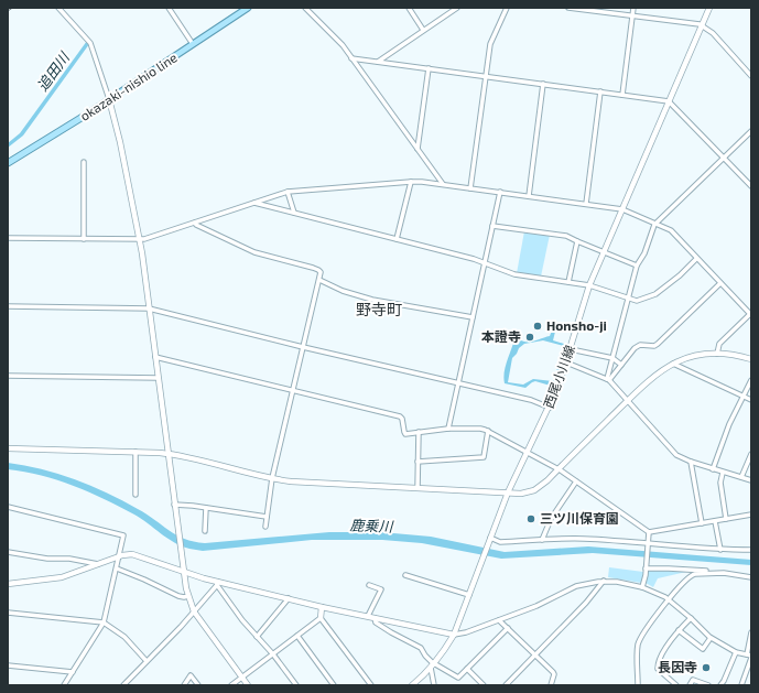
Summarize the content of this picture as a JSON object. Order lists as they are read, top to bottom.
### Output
{
  "streets": {
    "main road": ["okazaki-nishio line"],
    "street": ["西尾小川線"]
  },
  "districts": ["野寺町"],
  "water": ["追田川", "鹿乗川"],
  "places": [
    "Honsho-ji",
    "本證寺",
    "三ツ川保育園",
    "長因寺"
  ]
}
